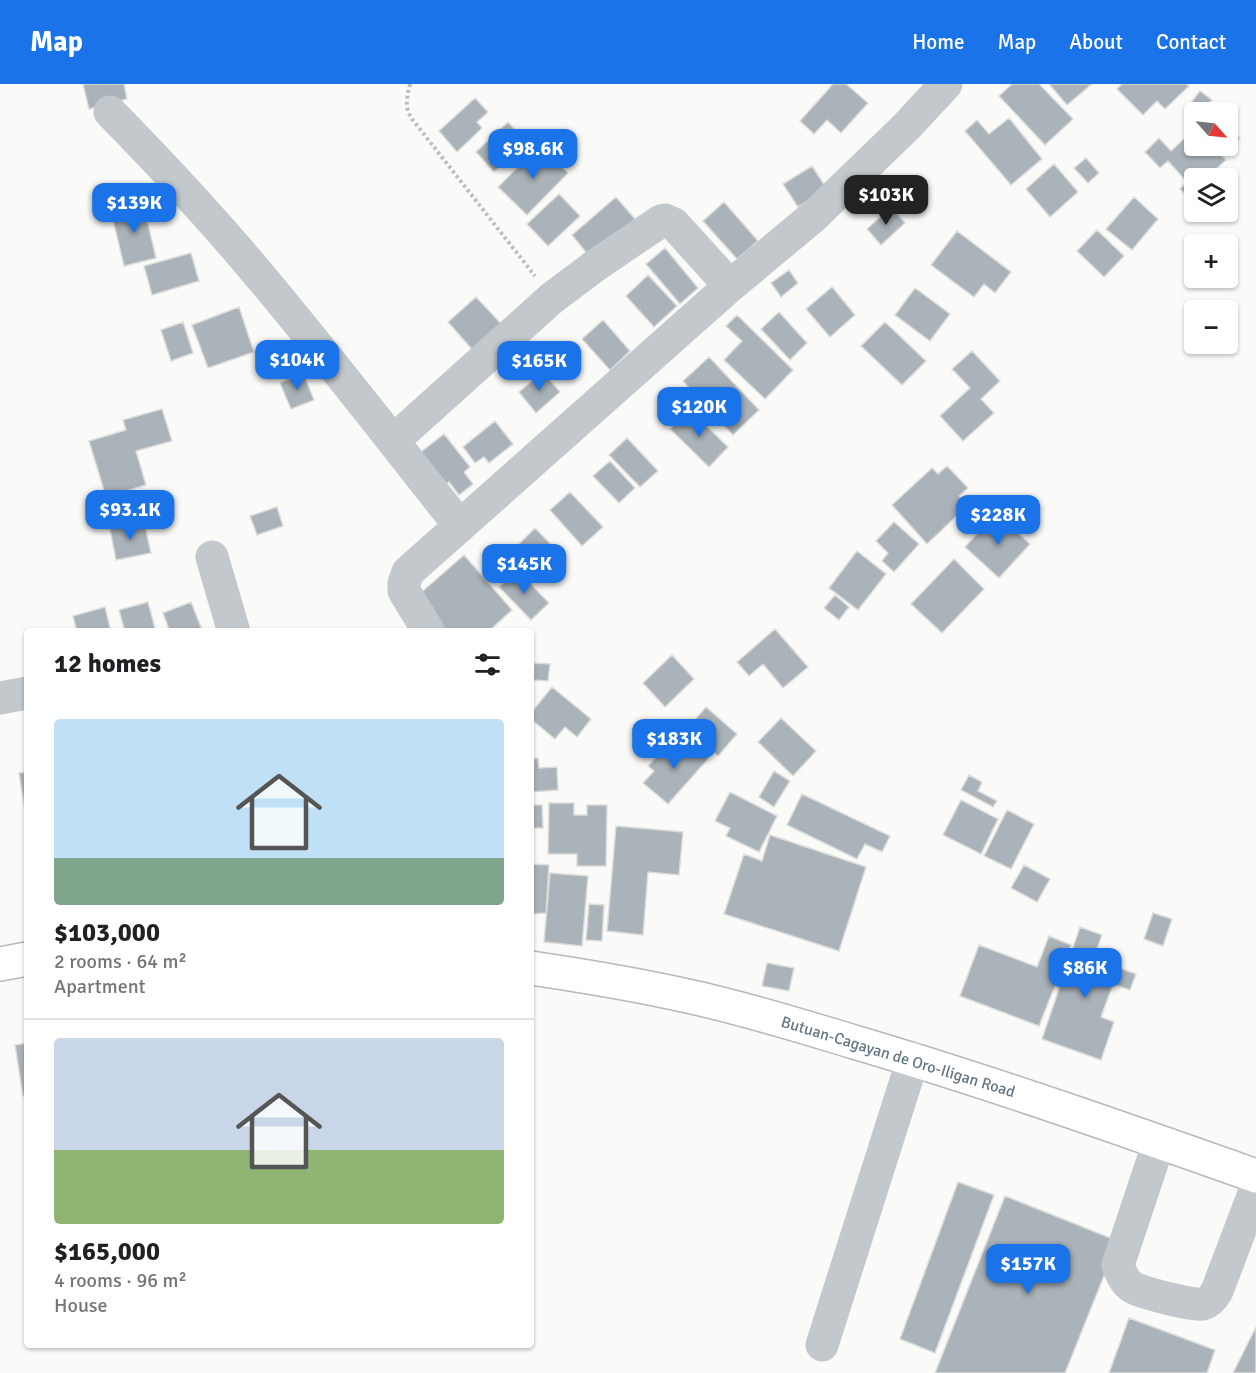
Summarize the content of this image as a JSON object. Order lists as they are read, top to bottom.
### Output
{
  "streets": {
    "highway": ["Butuan-Cagayan de Oro-Iligan Road"]
  },
  "north": "bottom right",
  "page": {
    "header": "Map",
    "nav": [
      "Home",
      "Map",
      "About",
      "Contact"
    ],
    "map_buttons": ["+", "−"],
    "price": [
      "$98.6K",
      "$103K",
      "$139K",
      "$104K",
      "$165K",
      "$120K",
      "$93.1K",
      "$228K",
      "$145K",
      "$183K",
      "$86K",
      "$157K"
    ],
    "heading": "12 homes",
    "list": [
      {
        "name": "$103,000",
        "note": "2 rooms · 64 m² · Apartment"
      },
      {
        "name": "$165,000",
        "note": "4 rooms · 96 m² · House"
      }
    ]
  }
}
